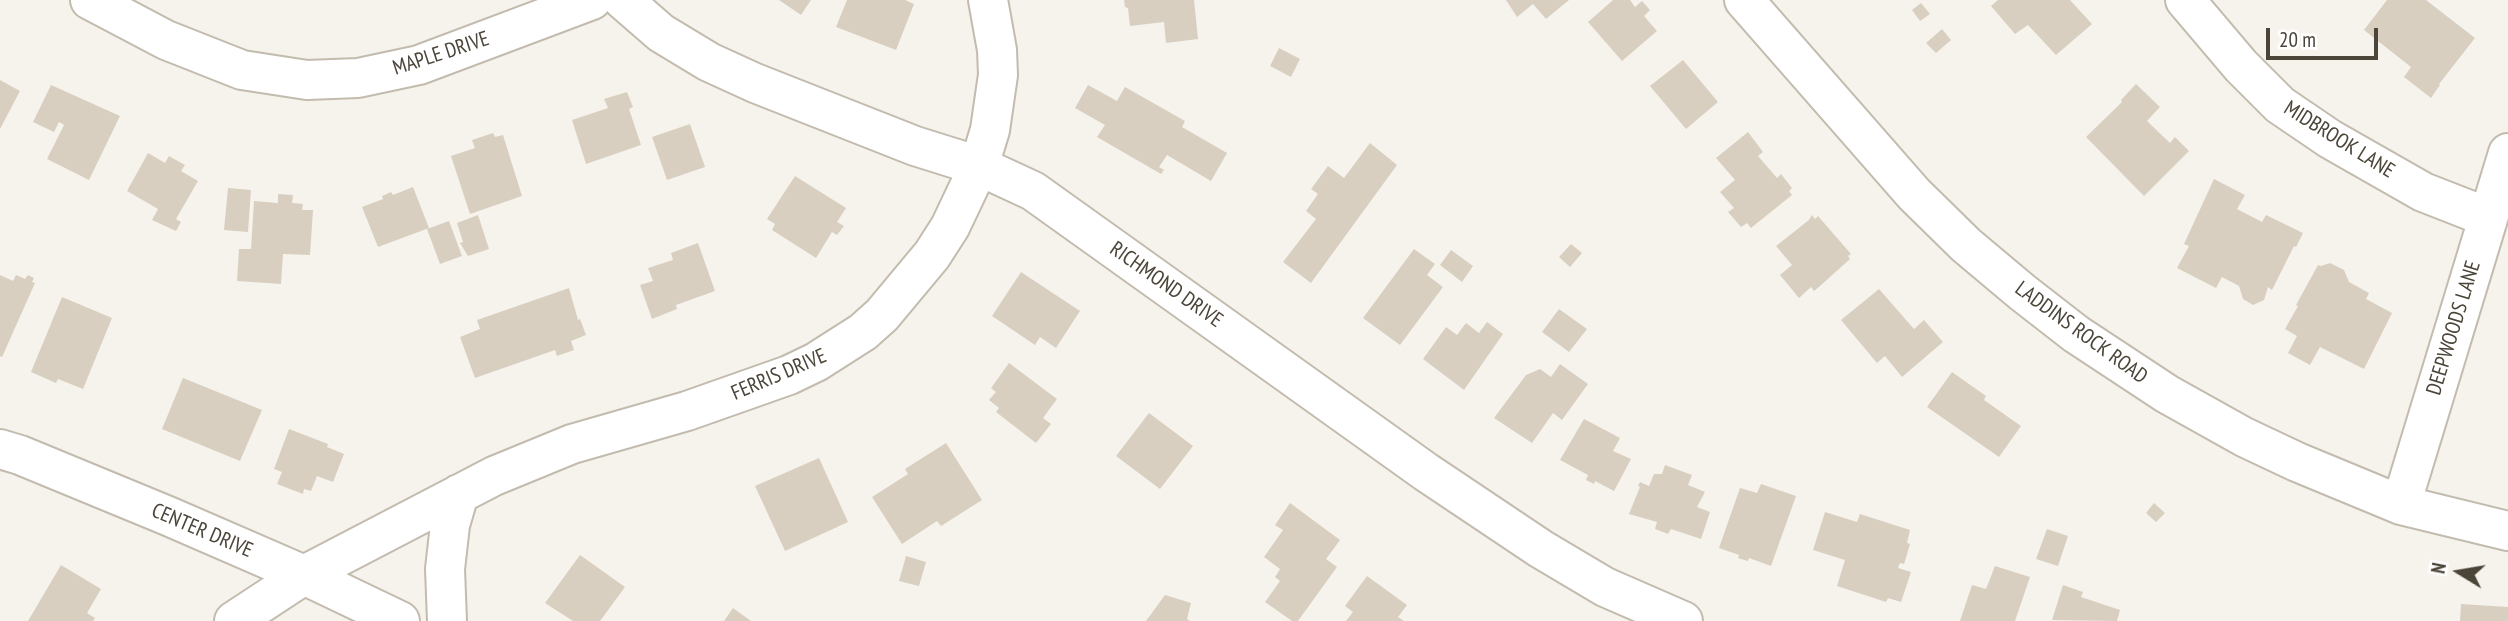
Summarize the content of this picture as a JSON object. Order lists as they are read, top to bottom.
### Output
{
  "streets": {
    "street": [
      "MAPLE DRIVE",
      "MIDBROOK LANE",
      "RICHMOND DRIVE",
      "DEEPWOODS LANE",
      "LADDINS ROCK ROAD",
      "FERRIS DRIVE",
      "CENTER DRIVE"
    ]
  },
  "crossings": [
    ["MIDBROOK LANE", "DEEPWOODS LANE"],
    ["RICHMOND DRIVE", "FERRIS DRIVE"],
    ["DEEPWOODS LANE", "LADDINS ROCK ROAD"],
    ["FERRIS DRIVE", "CENTER DRIVE"]
  ],
  "scale_bar": "20 m",
  "north": "left"
}
